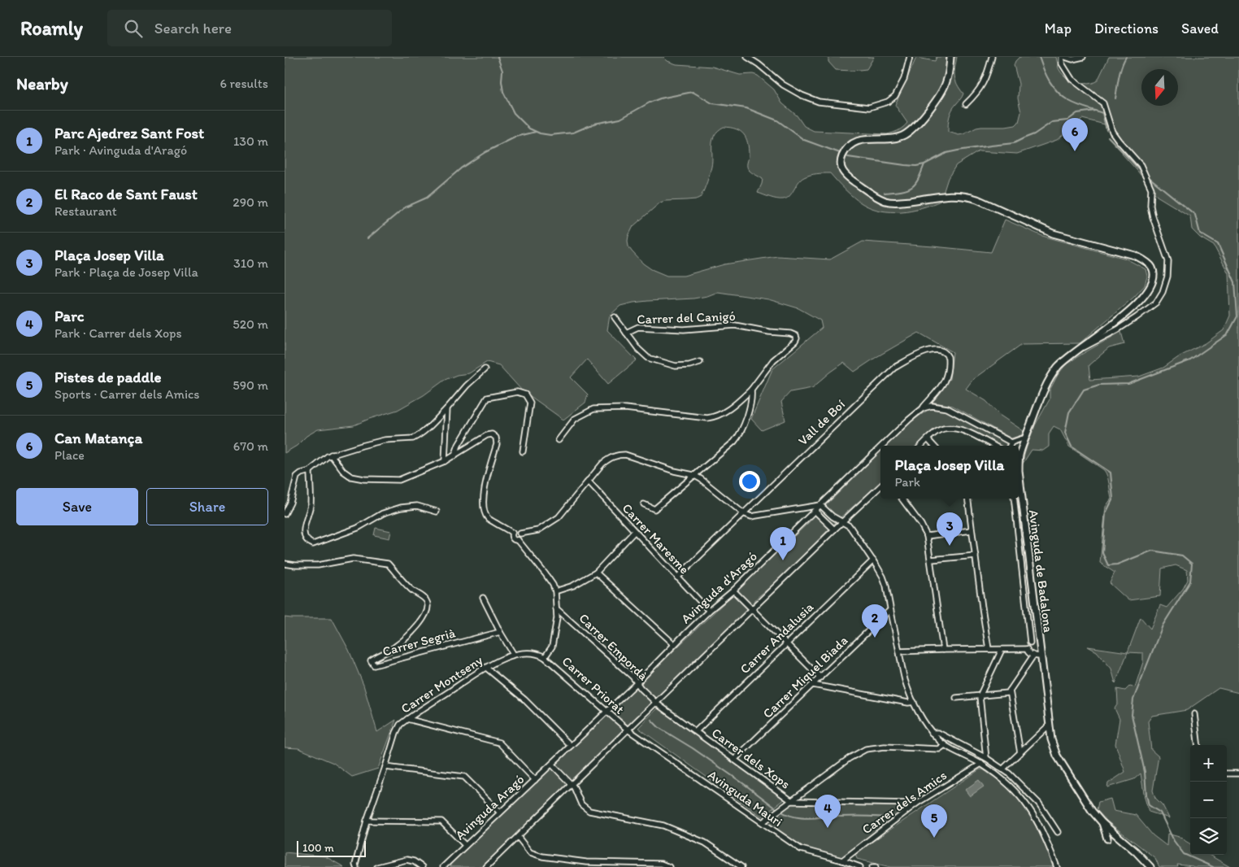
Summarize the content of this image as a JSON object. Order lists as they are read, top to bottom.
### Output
{
  "streets": {
    "street": [
      "Carrer del Canigó",
      "Vall de Boí",
      "Carrer Maresme",
      "Avinguda de Badalona",
      "Avinguda d'Aragó",
      "Carrer Andalusia",
      "Carrer Segrià",
      "Carrer Empordà",
      "Carrer Miquel Biada",
      "Carrer Montseny",
      "Carrer Priorat",
      "Carrer dels Xops",
      "Avinguda Mauri",
      "Carrer dels Amics",
      "Avinguda Aragó"
    ]
  },
  "crossings": [
    ["Vall de Boí", "Carrer Maresme"],
    ["Vall de Boí", "Avinguda d'Aragó"],
    ["Carrer Maresme", "Avinguda d'Aragó"],
    ["Avinguda d'Aragó", "Carrer Empordà"],
    ["Avinguda d'Aragó", "Avinguda Aragó"],
    ["Carrer Andalusia", "Carrer dels Xops"],
    ["Carrer Empordà", "Carrer dels Xops"],
    ["Carrer Empordà", "Avinguda Aragó"],
    ["Carrer Miquel Biada", "Carrer dels Xops"],
    ["Carrer Montseny", "Carrer Priorat"],
    ["Carrer Priorat", "Avinguda Mauri"],
    ["Carrer Priorat", "Avinguda Aragó"],
    ["Carrer dels Xops", "Carrer dels Amics"],
    ["Avinguda Mauri", "Carrer dels Amics"]
  ],
  "scale_bar": "100 m",
  "north": "bottom",
  "page": {
    "header": "Roamly",
    "search": "Search here",
    "nav": ["Map", "Directions", "Saved"],
    "heading": ["Nearby", "6 results"],
    "list": [
      {
        "mark": "1",
        "name": "Parc Ajedrez Sant Fost",
        "note": "Park · Avinguda d'Aragó",
        "value": "130 m"
      },
      {
        "mark": "2",
        "name": "El Raco de Sant Faust",
        "note": "Restaurant",
        "value": "290 m"
      },
      {
        "mark": "3",
        "name": "Plaça Josep Villa",
        "note": "Park · Plaça de Josep Villa",
        "value": "310 m"
      },
      {
        "mark": "4",
        "name": "Parc",
        "note": "Park · Carrer dels Xops",
        "value": "520 m"
      },
      {
        "mark": "5",
        "name": "Pistes de paddle",
        "note": "Sports · Carrer dels Amics",
        "value": "590 m"
      },
      {
        "mark": "6",
        "name": "Can Matança",
        "note": "Place",
        "value": "670 m"
      }
    ],
    "pins": [
      "6",
      "3",
      "1",
      "2",
      "4",
      "5"
    ],
    "popup": ["Plaça Josep Villa", "Park"],
    "buttons": ["Save", "Share"],
    "map_buttons": ["+", "−"],
    "scale": "100 m"
  }
}
